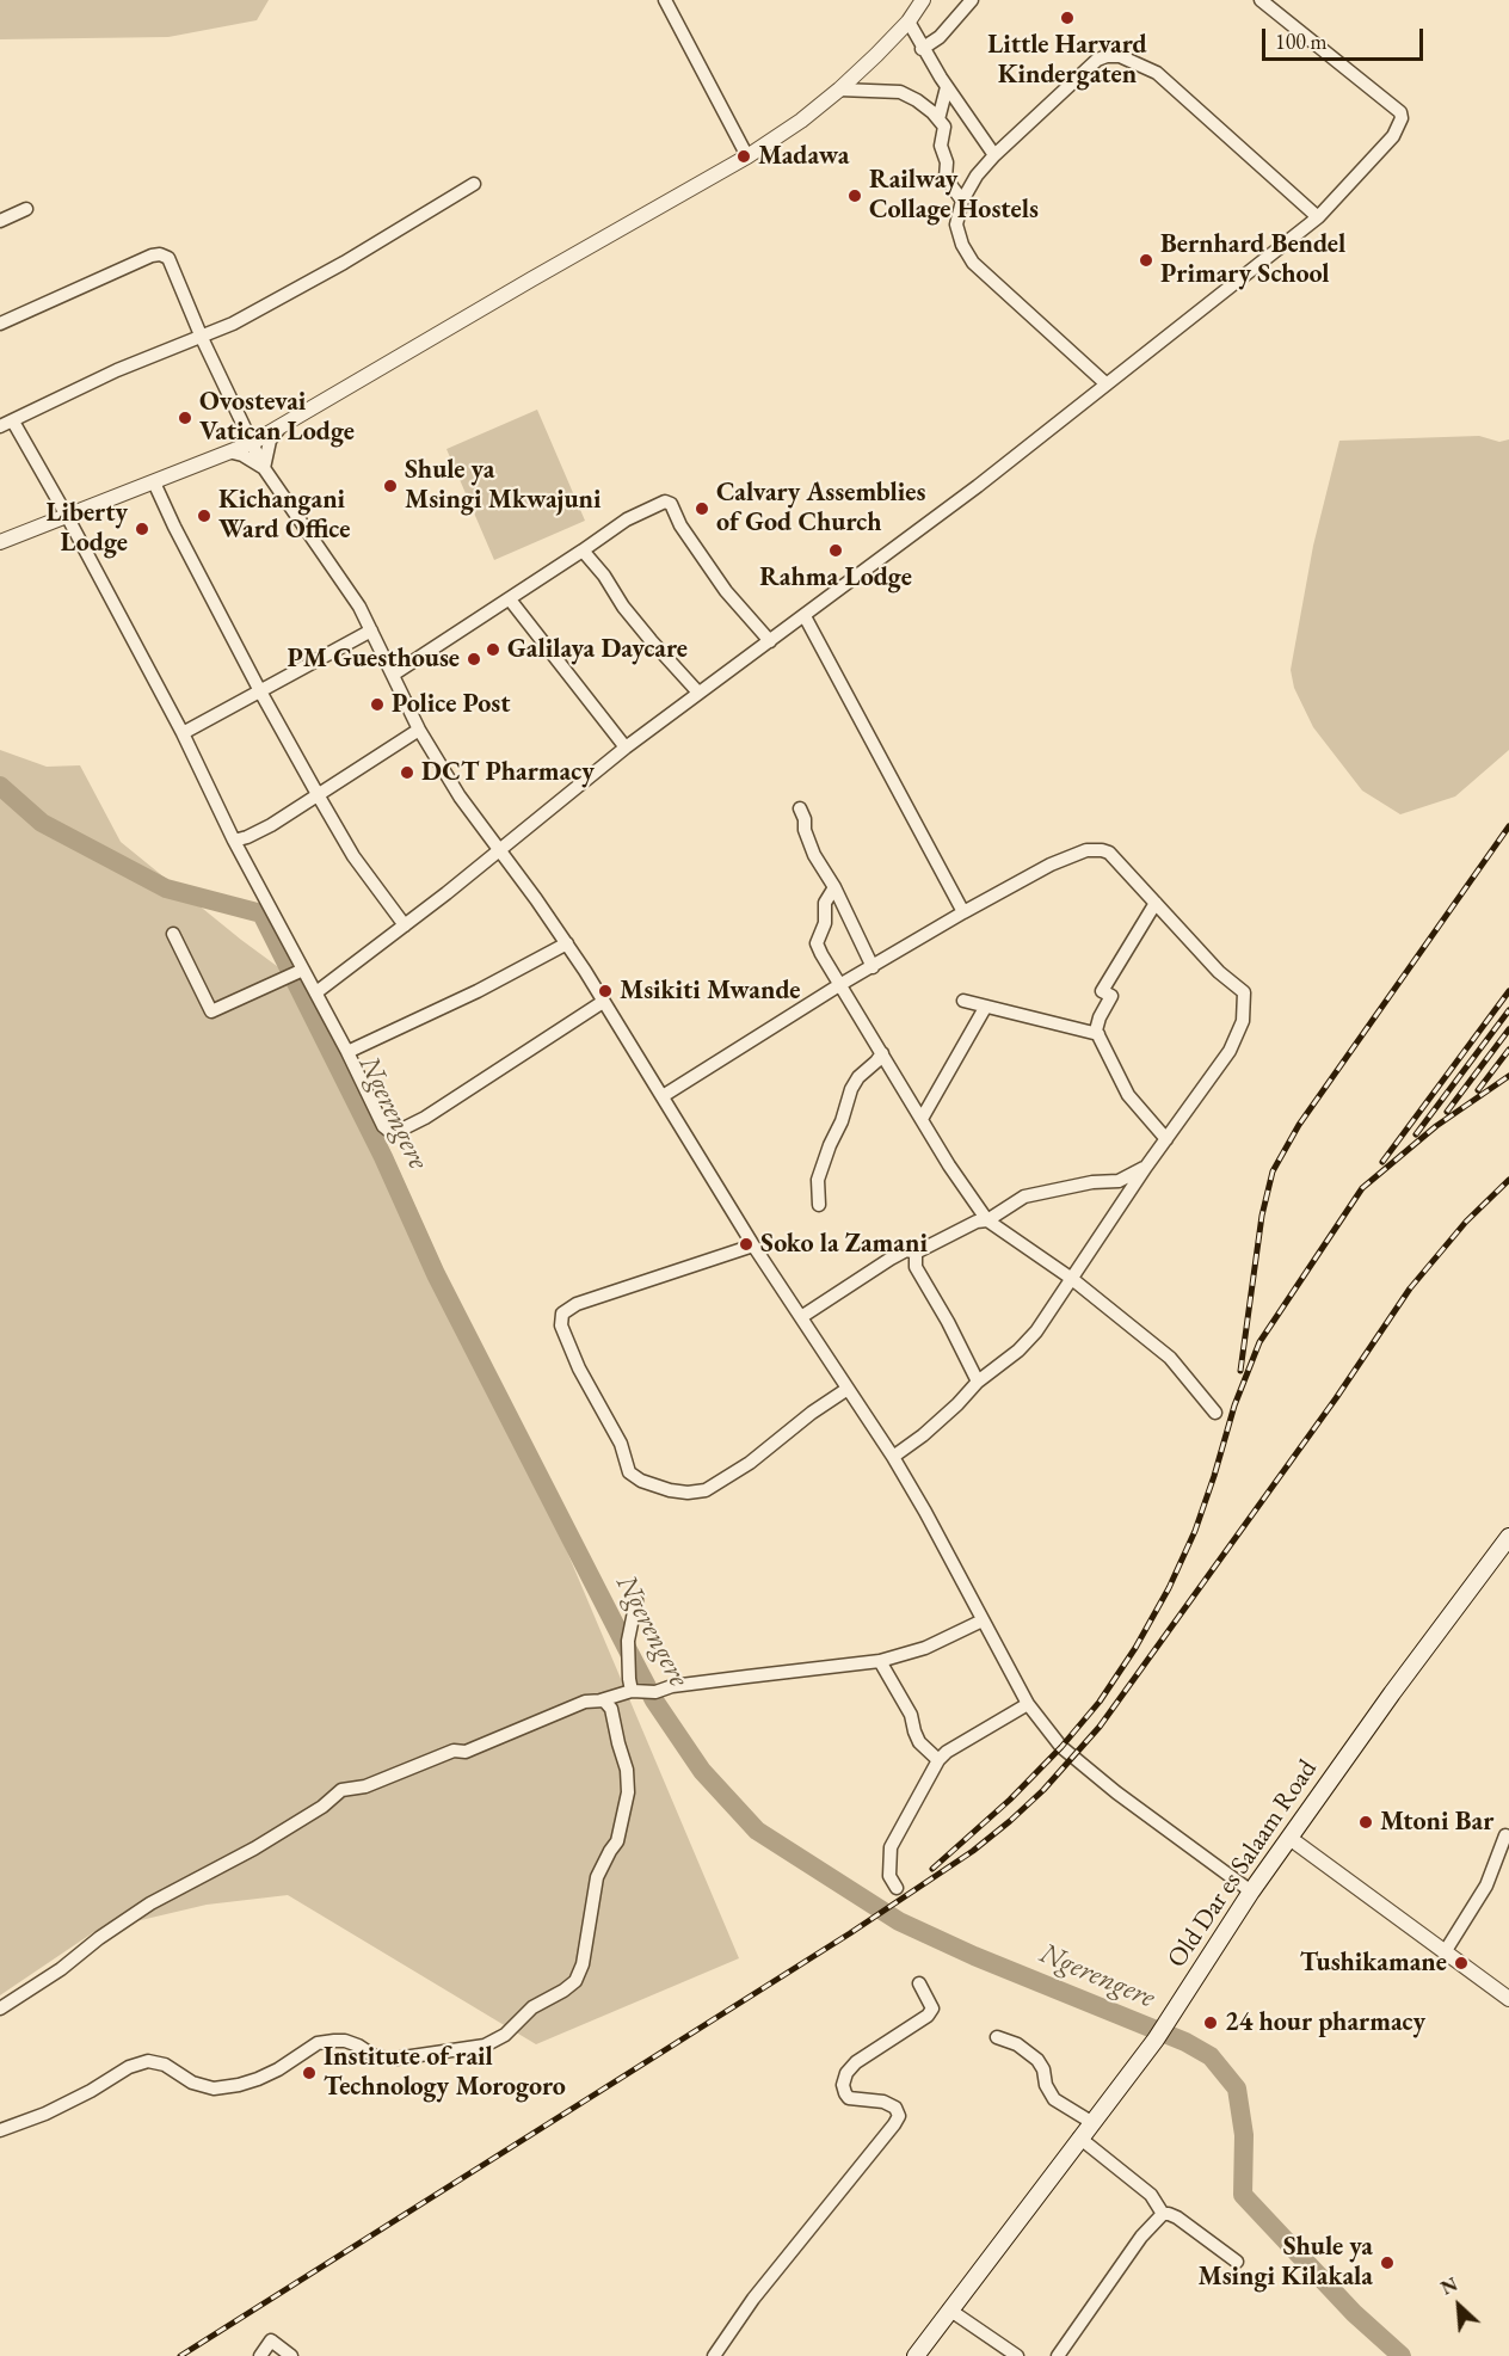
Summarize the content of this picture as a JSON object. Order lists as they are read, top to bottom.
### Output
{
  "streets": {
    "main road": ["Old Dar es Salaam Road"]
  },
  "water": ["Ngerengere"],
  "places": [
    "Little Harvard Kindergaten",
    "Madawa",
    "Railway Collage Hostels",
    "Bernhard Bendel Primary School",
    "Ovostevai Vatican Lodge",
    "Shule ya Msingi Mkwajuni",
    "Calvary Assemblies of God Church",
    "Kichangani Ward Office",
    "Liberty Lodge",
    "Rahma Lodge",
    "Galilaya Daycare",
    "PM Guesthouse",
    "Police Post",
    "DCT Pharmacy",
    "Msikiti Mwande",
    "Soko la Zamani",
    "Mtoni Bar",
    "Tushikamane",
    "24 hour pharmacy",
    "Institute of rail Technology Morogoro",
    "Shule ya Msingi Kilakala"
  ],
  "scale_bar": "100 m",
  "north": "top left"
}
